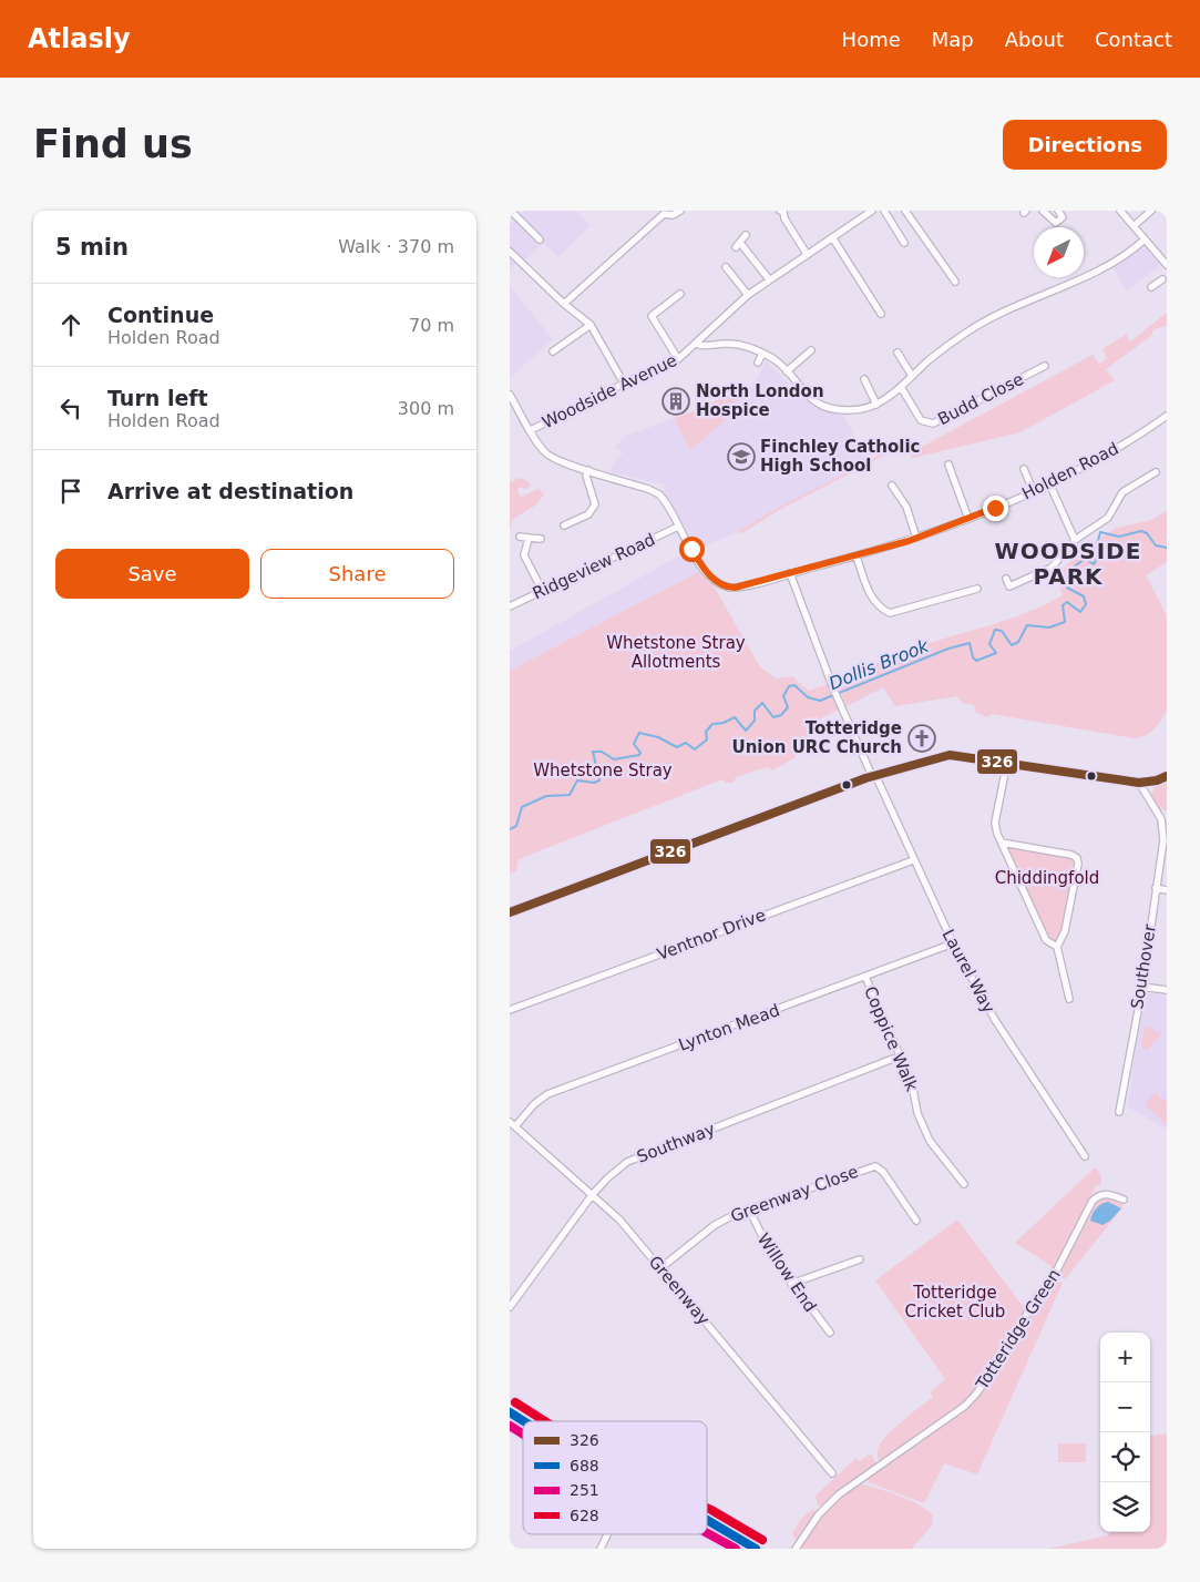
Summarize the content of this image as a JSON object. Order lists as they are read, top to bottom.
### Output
{
  "streets": {
    "street": [
      "Woodside Avenue",
      "Budd Close",
      "Holden Road",
      "Ridgeview Road",
      "Ventnor Drive",
      "Southover",
      "Laurel Way",
      "Lynton Mead",
      "Coppice Walk",
      "Southway",
      "Greenway Close",
      "Willow End",
      "Greenway",
      "Totteridge Green"
    ]
  },
  "crossings": [
    ["Woodside Avenue", "Holden Road"],
    ["Holden Road", "Ridgeview Road"],
    ["Holden Road", "Laurel Way"],
    ["Ventnor Drive", "Laurel Way"],
    ["Laurel Way", "Lynton Mead"],
    ["Lynton Mead", "Coppice Walk"],
    ["Lynton Mead", "Greenway"],
    ["Coppice Walk", "Southway"],
    ["Southway", "Greenway"],
    ["Greenway Close", "Willow End"],
    ["Greenway Close", "Greenway"]
  ],
  "districts": ["WOODSIDE PARK"],
  "water": ["Dollis Brook"],
  "parks": [
    "Whetstone Stray Allotments",
    "Whetstone Stray",
    "Chiddingfold",
    "Totteridge Cricket Club"
  ],
  "places": {
    "building": ["North London Hospice"],
    "school or university": ["Finchley Catholic High School"],
    "church": ["Totteridge Union URC Church"]
  },
  "lines": [
    "transit line 326",
    "transit line 628",
    "transit line 688",
    "transit line 251"
  ],
  "legend": [
    "326",
    "688",
    "251",
    "628"
  ],
  "north": "bottom left",
  "page": {
    "header": "Atlasly",
    "nav": [
      "Home",
      "Map",
      "About",
      "Contact"
    ],
    "buttons": [
      "Directions",
      ["Save", "Share"]
    ],
    "title": "Find us",
    "heading": ["5 min", "Walk · 370 m"],
    "list": [
      ["Continue", "Holden Road", "70 m"],
      ["Turn left", "Holden Road", "300 m"],
      "Arrive at destination"
    ],
    "map_buttons": ["+", "−"]
  }
}
